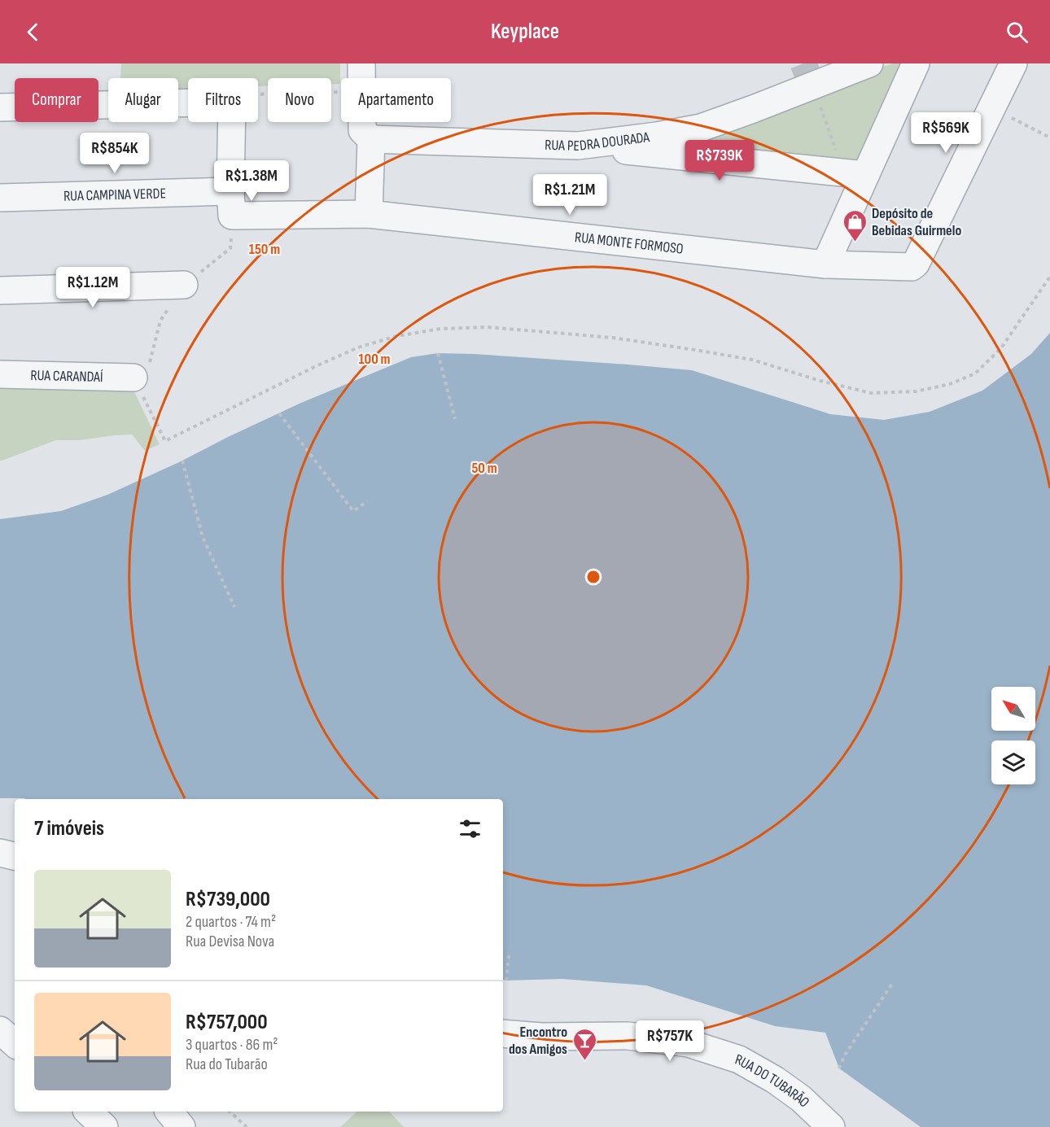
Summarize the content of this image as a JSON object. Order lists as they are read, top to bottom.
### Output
{
  "streets": {
    "street": [
      "RUA PEDRA DOURADA",
      "RUA CAMPINA VERDE",
      "RUA MONTE FORMOSO",
      "RUA CARANDAÍ",
      "RUA DO TUBARÃO"
    ]
  },
  "crossings": [
    ["RUA CAMPINA VERDE", "RUA MONTE FORMOSO"]
  ],
  "places": {
    "shop": ["Depósito de Bebidas Guirmelo"],
    "bar": ["Encontro dos Amigos"]
  },
  "north": "top left",
  "page": {
    "header": "Keyplace",
    "chip": [
      "Comprar",
      "Alugar",
      "Filtros",
      "Novo",
      "Apartamento"
    ],
    "price": [
      "R$569K",
      "R$854K",
      "R$739K",
      "R$1.38M",
      "R$1.21M",
      "R$1.12M",
      "R$757K"
    ],
    "heading": "7 imóveis",
    "list": [
      {
        "name": "R$739,000",
        "note": "2 quartos · 74 m² · Rua Devisa Nova"
      },
      {
        "name": "R$757,000",
        "note": "3 quartos · 86 m² · Rua do Tubarão"
      }
    ]
  },
  "rings": ["150 m", "100 m", "50 m"]
}
